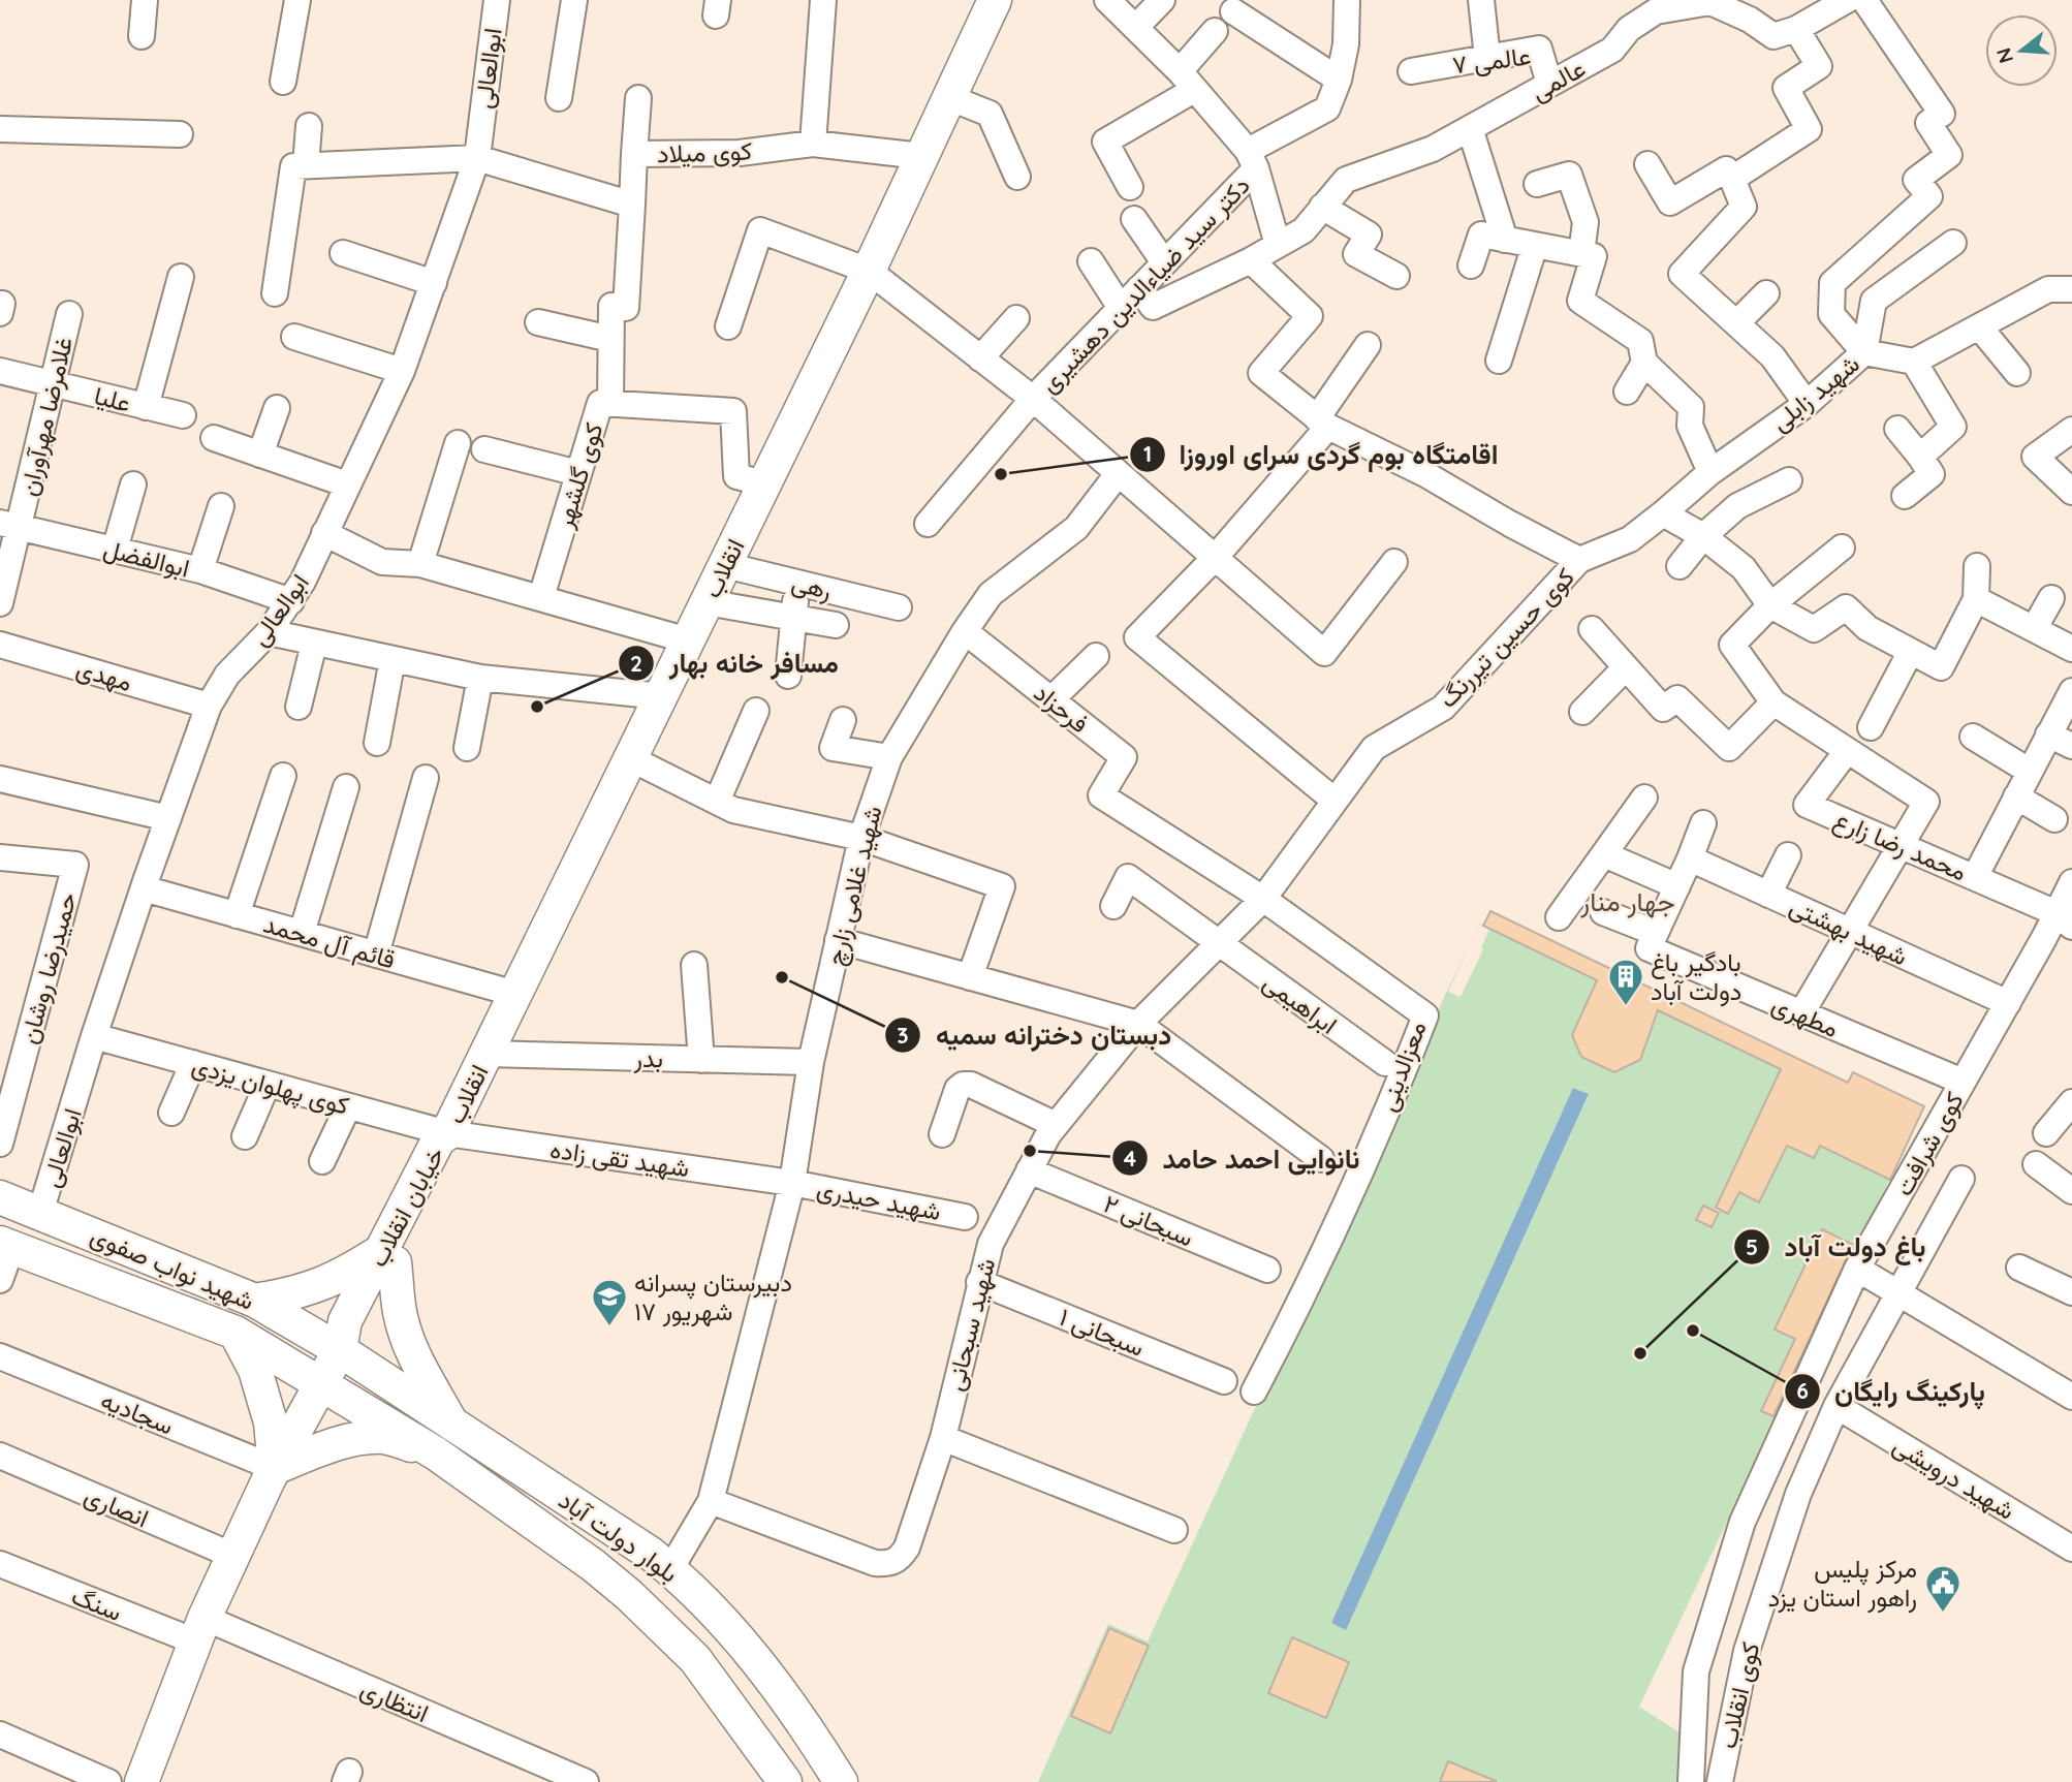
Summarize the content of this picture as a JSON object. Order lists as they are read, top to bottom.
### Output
{
  "streets": {
    "main road": [
      "انقلاب",
      "خیابان انقلاب",
      "شهید نواب صفوی",
      "بلوار دولت آباد"
    ],
    "street": [
      "عالمی ۷",
      "ابوالعالی",
      "عالمی",
      "کوی میلاد",
      "دکتر سید ضیاءالدین دهشیری",
      "شهید زابلی",
      "علیا",
      "غلامرضا مهرآوران",
      "کوی گلشهر",
      "ابوالفضل",
      "رهی",
      "کوی حسین تیررنگ",
      "مهدی",
      "فرحزاد",
      "محمد رضا زارع",
      "شهید غلامی زارچ",
      "شهید بهشتی",
      "قائم آل محمد",
      "حمیدرضا روشان",
      "ابراهیمی",
      "مطهری",
      "بدر",
      "معزالدینی",
      "کوی پهلوان یزدی",
      "کوی شرافت",
      "شهید تقی زاده",
      "شهید حیدری",
      "سبحانی ۲",
      "شهید سبحانی",
      "سبحانی ۱",
      "سجادیه",
      "شهید درویشی",
      "انصاری",
      "سنگ",
      "کوی انقلاب",
      "انتظاری"
    ]
  },
  "crossings": [
    ["عالمی ۷", "عالمی"],
    ["ابوالعالی", "ابوالفضل"],
    ["ابوالعالی", "مهدی"],
    ["ابوالعالی", "قائم آل محمد"],
    ["ابوالعالی", "کوی پهلوان یزدی"],
    ["ابوالعالی", "شهید نواب صفوی"],
    ["کوی میلاد", "انقلاب"],
    ["شهید زابلی", "کوی حسین تیررنگ"],
    ["علیا", "غلامرضا مهرآوران"],
    ["غلامرضا مهرآوران", "ابوالفضل"],
    ["کوی گلشهر", "انقلاب"],
    ["انقلاب", "رهی"],
    ["انقلاب", "قائم آل محمد"],
    ["انقلاب", "بدر"],
    ["انقلاب", "کوی پهلوان یزدی"],
    ["انقلاب", "شهید تقی زاده"],
    ["انقلاب", "خیابان انقلاب"],
    ["کوی حسین تیررنگ", "معزالدینی"],
    ["کوی حسین تیررنگ", "شهید سبحانی"],
    ["فرحزاد", "شهید غلامی زارچ"],
    ["فرحزاد", "معزالدینی"],
    ["محمد رضا زارع", "کوی شرافت"],
    ["شهید غلامی زارچ", "بدر"],
    ["شهید غلامی زارچ", "شهید تقی زاده"],
    ["شهید غلامی زارچ", "شهید حیدری"],
    ["شهید غلامی زارچ", "شهید سبحانی"],
    ["شهید بهشتی", "کوی شرافت"],
    ["ابراهیمی", "شهید سبحانی"],
    ["مطهری", "کوی شرافت"],
    ["معزالدینی", "شهید سبحانی"],
    ["کوی پهلوان یزدی", "شهید تقی زاده"],
    ["کوی پهلوان یزدی", "خیابان انقلاب"],
    ["شهید تقی زاده", "شهید حیدری"],
    ["شهید تقی زاده", "خیابان انقلاب"],
    ["خیابان انقلاب", "شهید نواب صفوی"],
    ["خیابان انقلاب", "سجادیه"],
    ["خیابان انقلاب", "انصاری"],
    ["خیابان انقلاب", "بلوار دولت آباد"],
    ["خیابان انقلاب", "سنگ"],
    ["خیابان انقلاب", "انتظاری"],
    ["سبحانی ۲", "شهید سبحانی"],
    ["شهید نواب صفوی", "بلوار دولت آباد"],
    ["شهید سبحانی", "سبحانی ۱"],
    ["شهید درویشی", "کوی انقلاب"],
    ["سنگ", "انتظاری"]
  ],
  "districts": ["جهار منار"],
  "places": {
    "other": [
      "اقامتگاه بوم گردی سرای اوروزا",
      "مسافر خانه بهار",
      "دبستان دخترانه سمیه",
      "نانوایی احمد حامد",
      "پارکینگ رایگان",
      "باغ دولت آباد"
    ],
    "building": ["بادگیر باغ دولت آباد"],
    "school or university": ["دبیرستان پسرانه ۱۷ شهریور"],
    "public building": ["مرکز پلیس راهور استان یزد"]
  },
  "north": "left"
}
